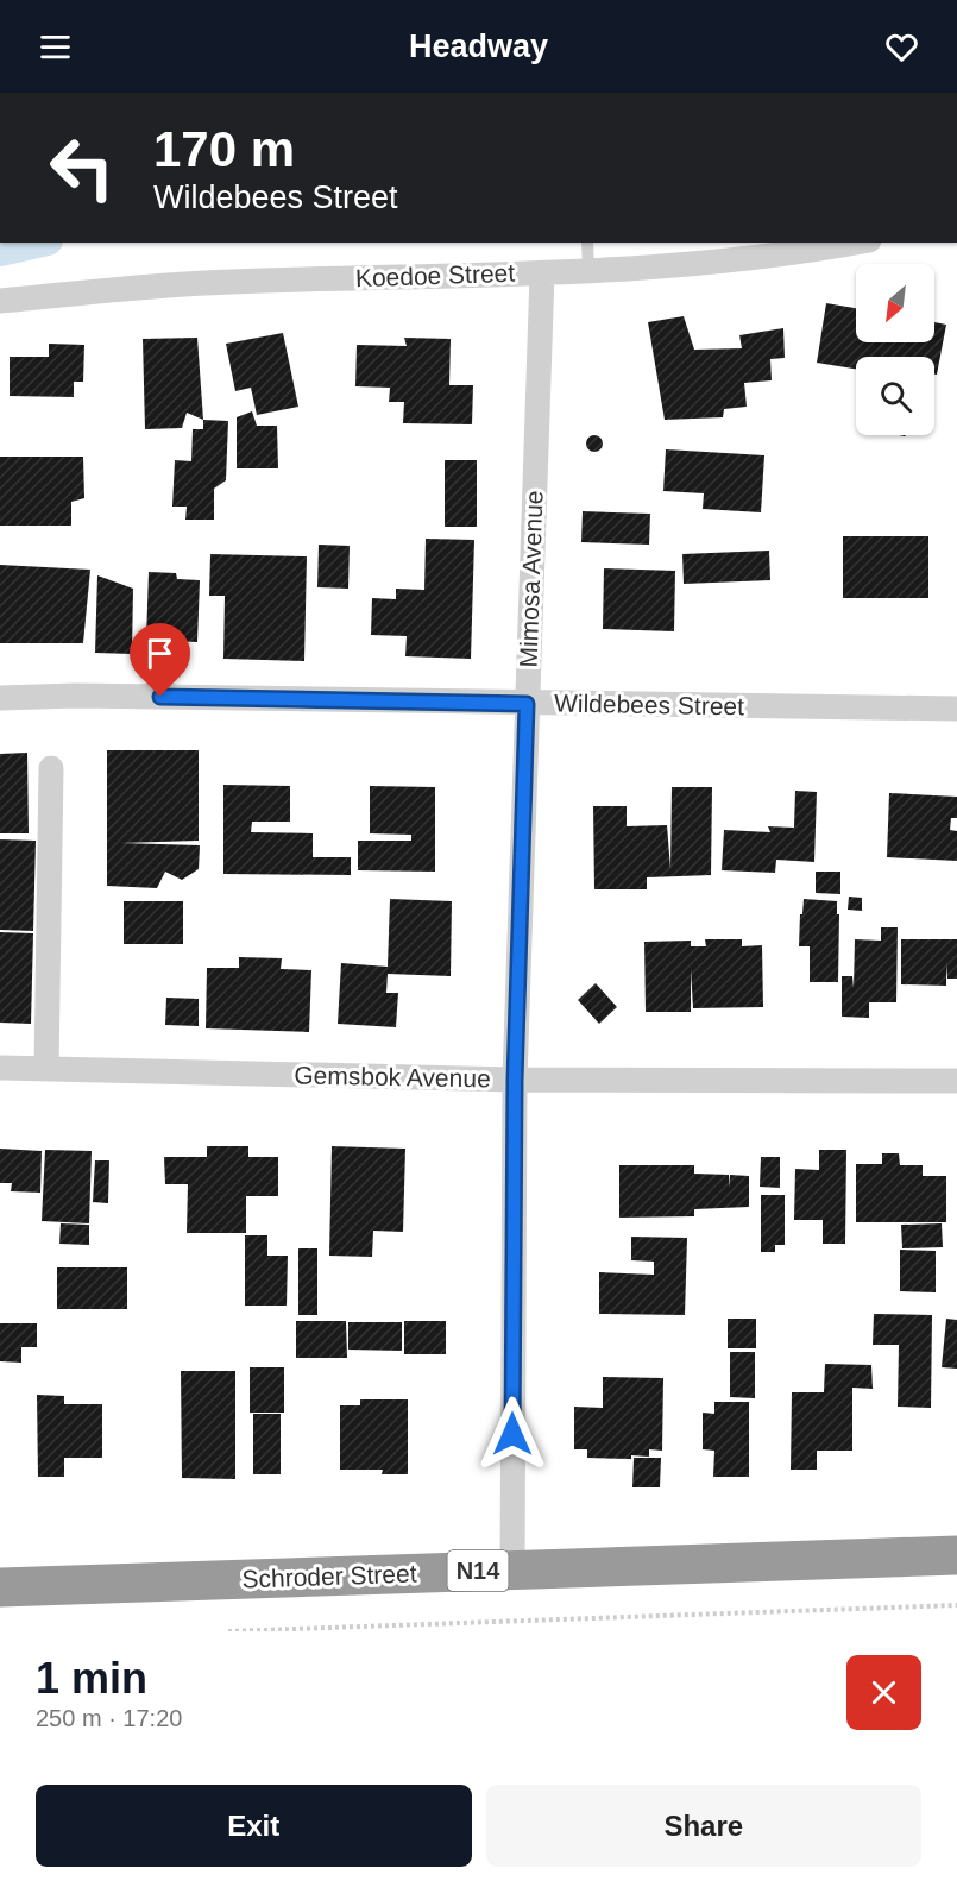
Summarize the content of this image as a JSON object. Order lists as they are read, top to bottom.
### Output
{
  "streets": {
    "highway": ["N14", "Schroder Street"],
    "street": [
      "Koedoe Street",
      "Mimosa Avenue",
      "Wildebees Street",
      "Gemsbok Avenue"
    ]
  },
  "crossings": [
    ["Koedoe Street", "Mimosa Avenue"],
    ["Mimosa Avenue", "Wildebees Street"],
    ["Mimosa Avenue", "Gemsbok Avenue"],
    ["Mimosa Avenue", "Schroder Street"]
  ],
  "north": "bottom left",
  "page": {
    "header": "Headway",
    "turn": ["170 m", "Wildebees Street"],
    "heading": ["1 min", "250 m · 17:20"],
    "buttons": ["Exit", "Share"]
  }
}
